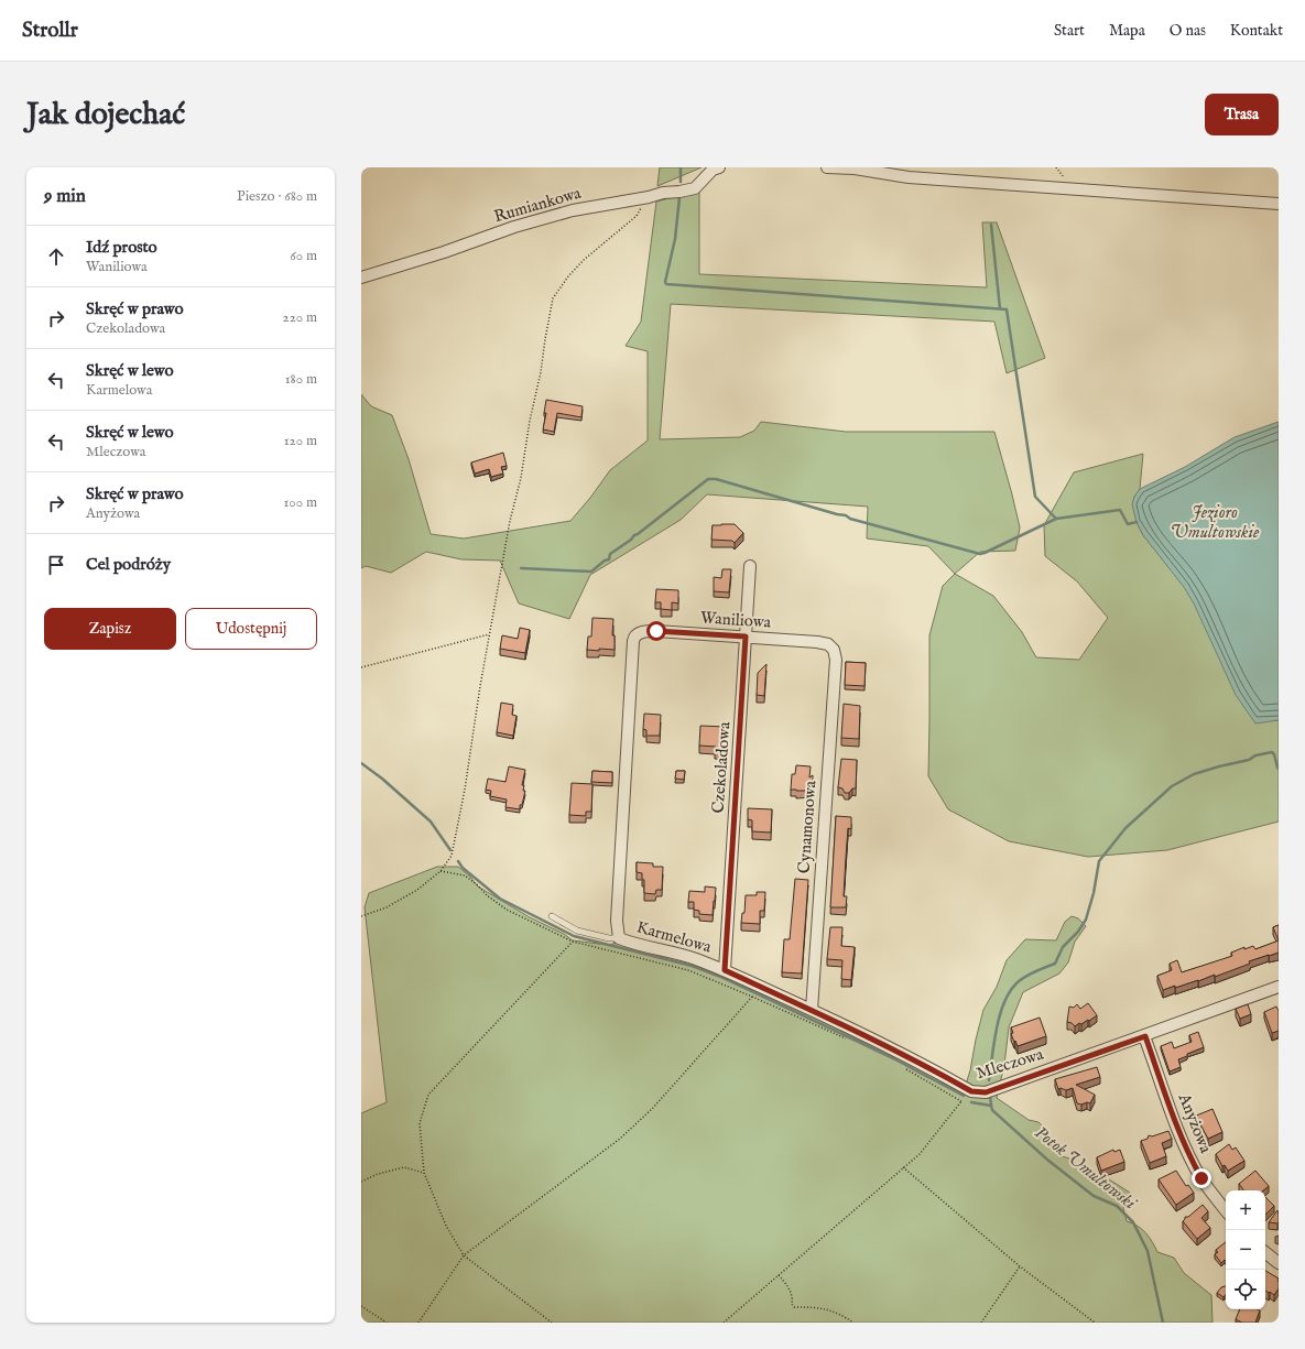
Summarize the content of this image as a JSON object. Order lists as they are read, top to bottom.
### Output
{
  "streets": {
    "street": [
      "Rumiankowa",
      "Waniliowa",
      "Czekoladowa",
      "Cynamonowa",
      "Karmelowa",
      "Mleczowa",
      "Anyżowa"
    ]
  },
  "crossings": [
    ["Waniliowa", "Czekoladowa"],
    ["Waniliowa", "Cynamonowa"],
    ["Waniliowa", "Karmelowa"],
    ["Czekoladowa", "Karmelowa"],
    ["Cynamonowa", "Karmelowa"],
    ["Karmelowa", "Mleczowa"],
    ["Mleczowa", "Anyżowa"]
  ],
  "water": ["Jezioro Umultowskie", "Potok Umultowski"],
  "page": {
    "header": "Strollr",
    "nav": [
      "Start",
      "Mapa",
      "O nas",
      "Kontakt"
    ],
    "buttons": [
      "Trasa",
      ["Zapisz", "Udostępnij"]
    ],
    "title": "Jak dojechać",
    "heading": ["9 min", "Pieszo · 680 m"],
    "list": [
      ["Idź prosto", "Waniliowa", "60 m"],
      ["Skręć w prawo", "Czekoladowa", "220 m"],
      ["Skręć w lewo", "Karmelowa", "180 m"],
      ["Skręć w lewo", "Mleczowa", "120 m"],
      ["Skręć w prawo", "Anyżowa", "100 m"],
      "Cel podróży"
    ],
    "map_buttons": ["+", "−"]
  }
}
